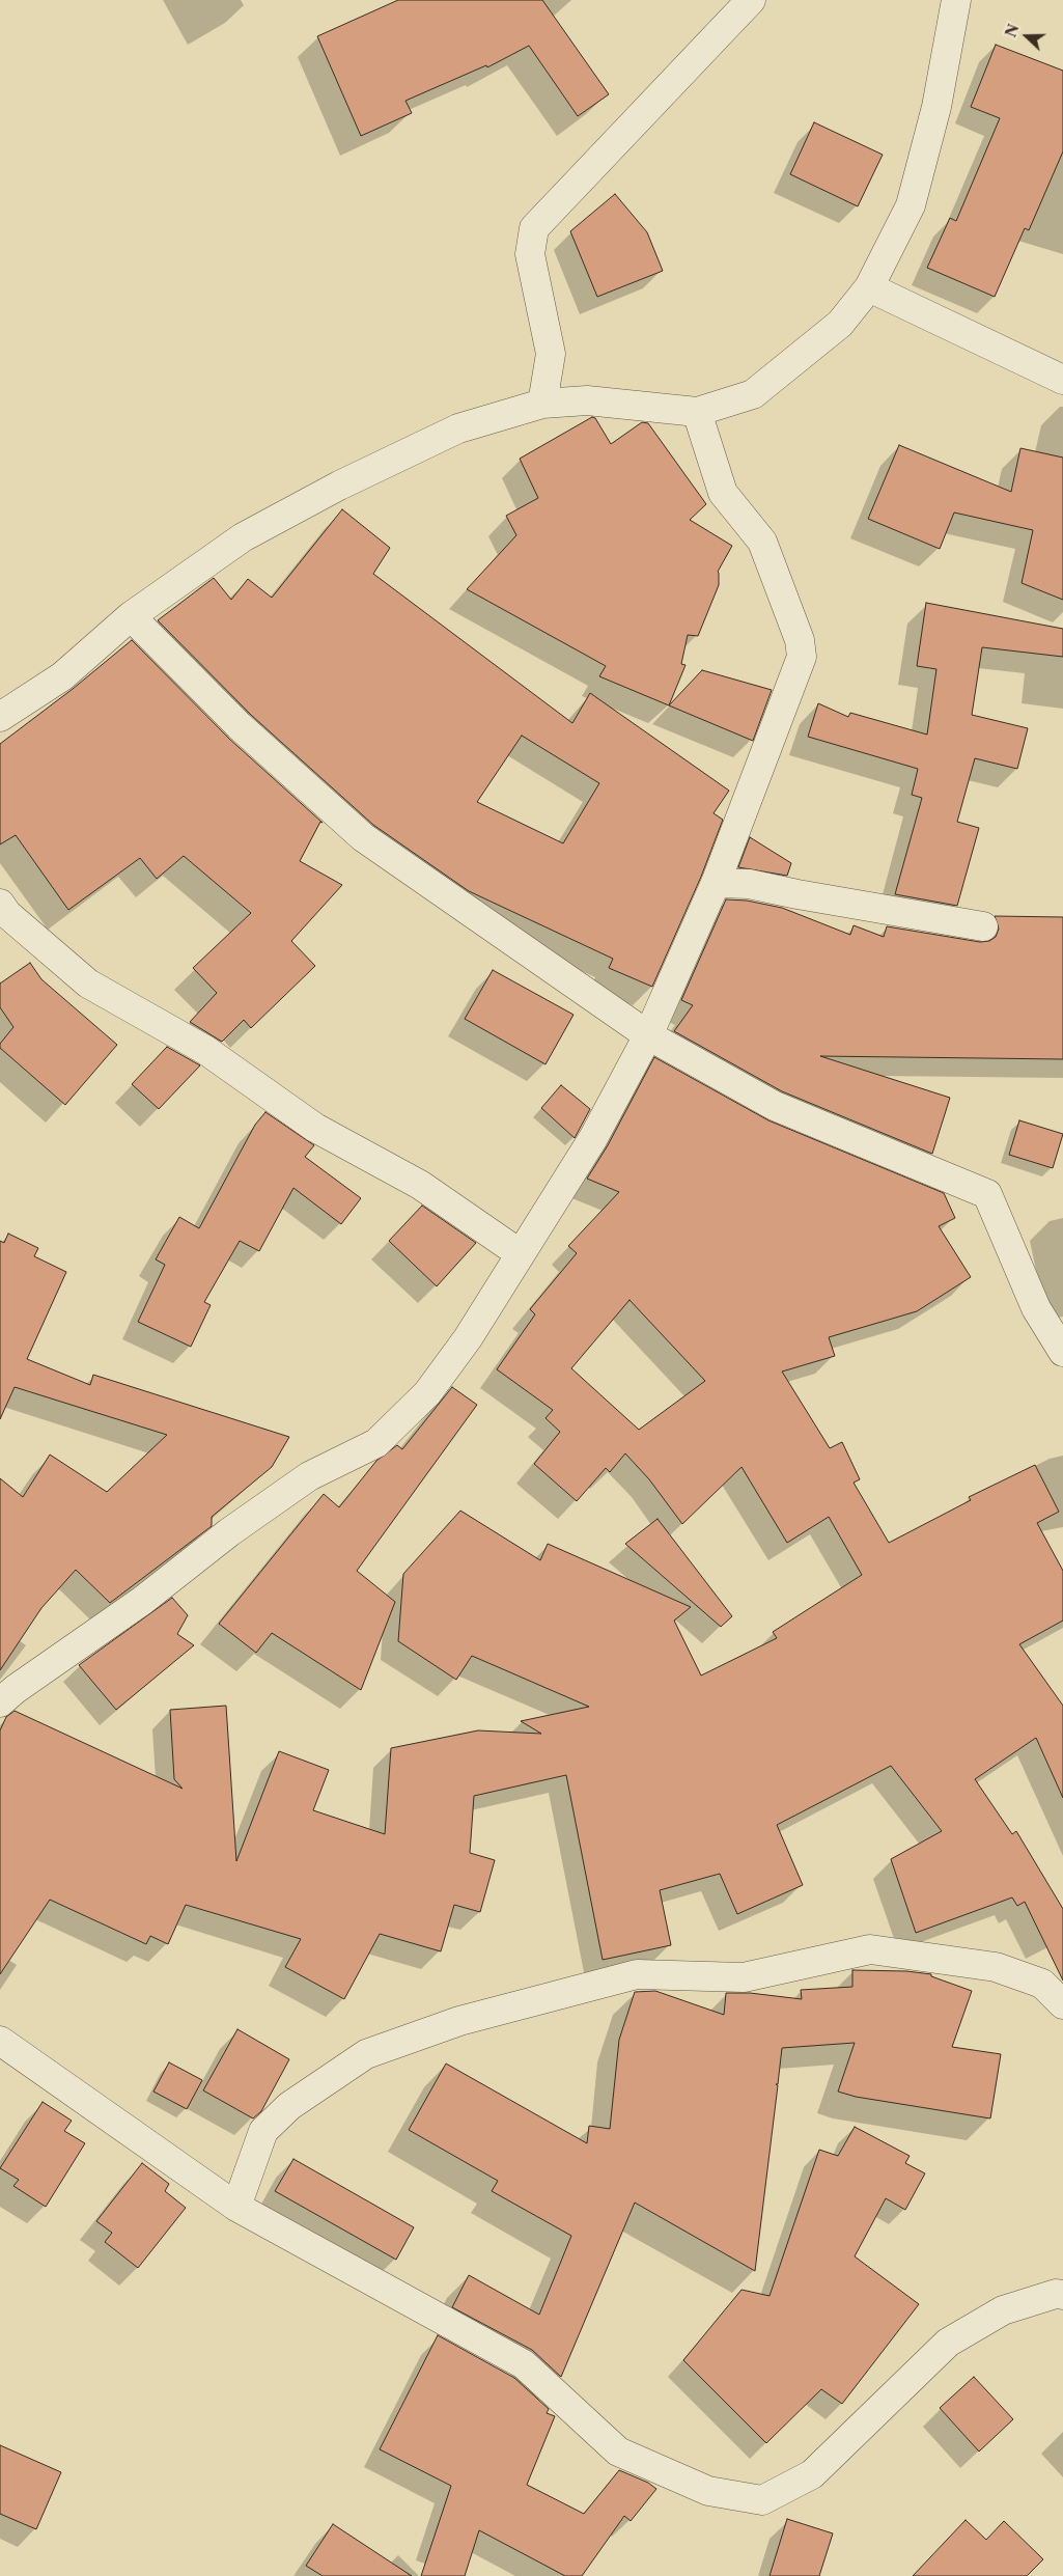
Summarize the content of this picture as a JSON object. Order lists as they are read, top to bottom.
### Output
{
  "north": "left"
}
